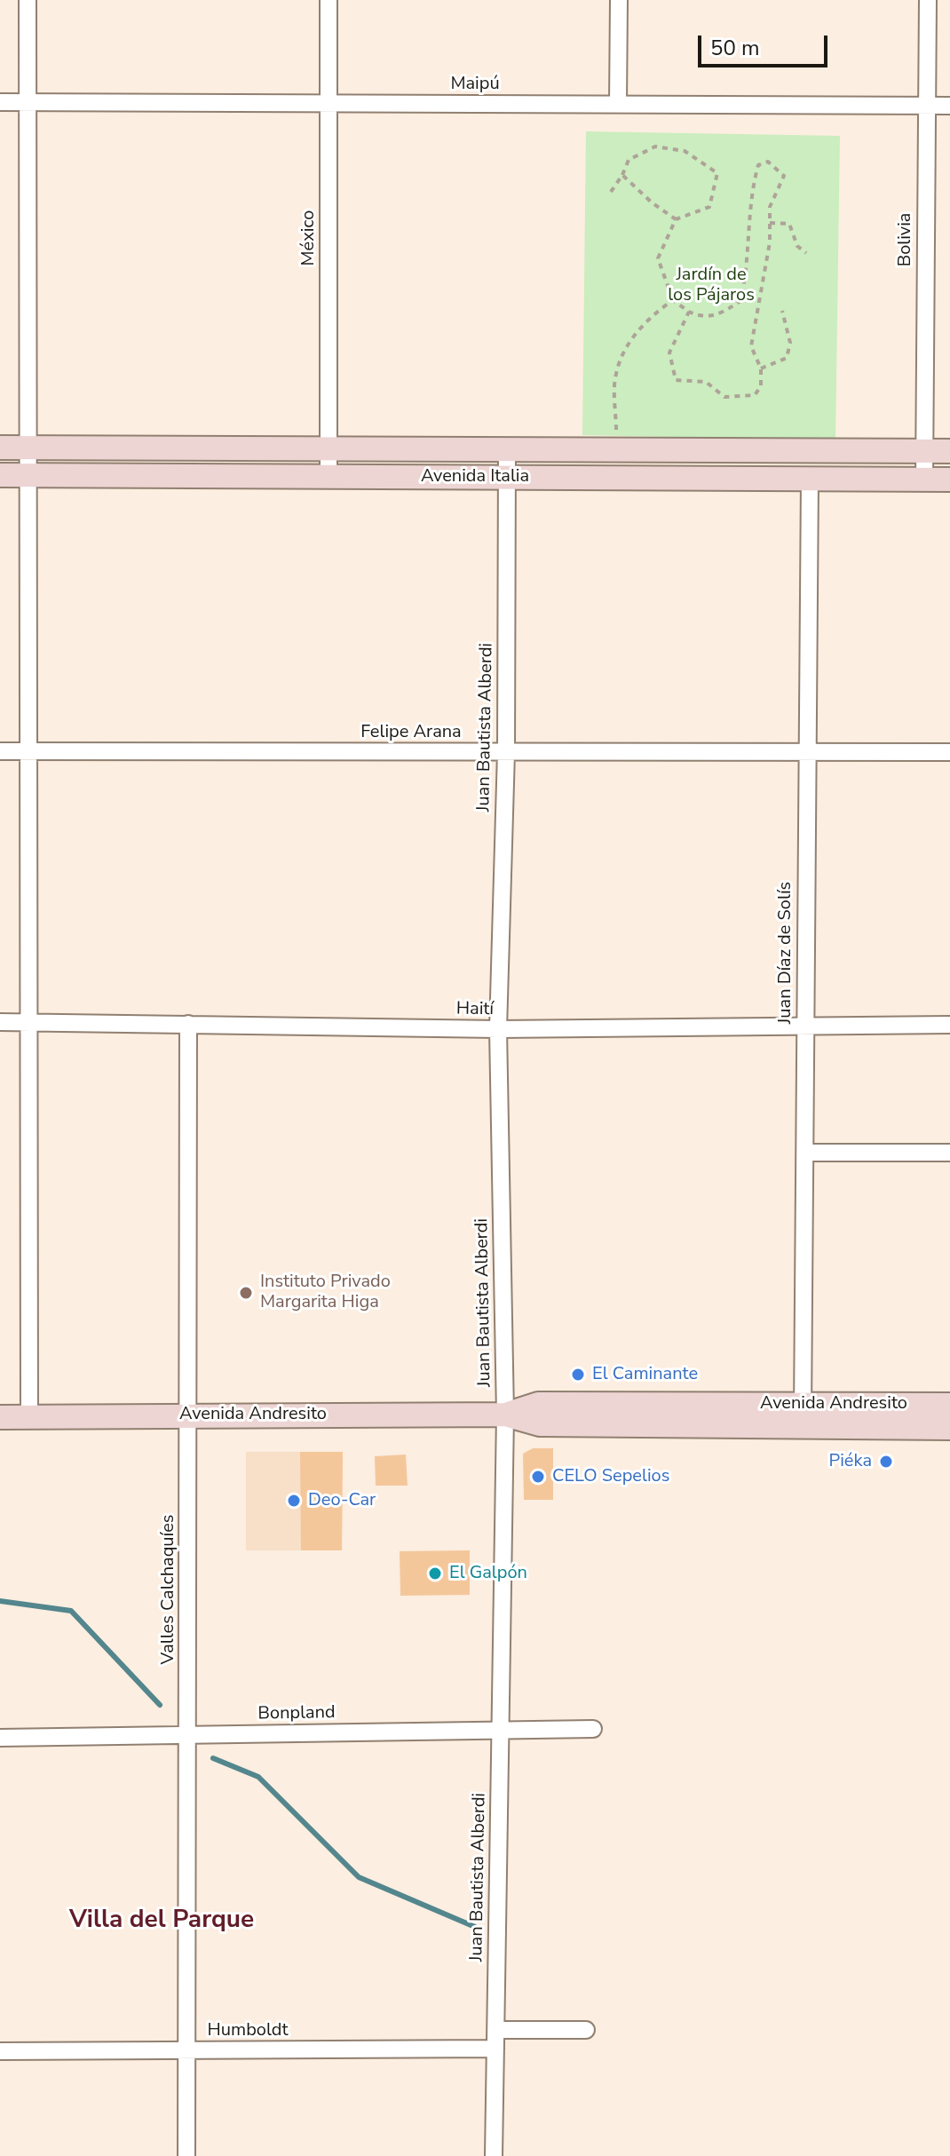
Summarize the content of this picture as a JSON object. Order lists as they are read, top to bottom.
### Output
{
  "streets": {
    "main road": ["Avenida Italia", "Avenida Andresito"],
    "street": [
      "Maipú",
      "México",
      "Bolivia",
      "Juan Bautista Alberdi",
      "Felipe Arana",
      "Juan Díaz de Solís",
      "Haití",
      "Valles Calchaquíes",
      "Bonpland",
      "Humboldt"
    ]
  },
  "crossings": [
    ["Maipú", "México"],
    ["Maipú", "Bolivia"],
    ["México", "Avenida Italia"],
    ["Bolivia", "Avenida Italia"],
    ["Avenida Italia", "Juan Bautista Alberdi"],
    ["Avenida Italia", "Juan Díaz de Solís"],
    ["Juan Bautista Alberdi", "Felipe Arana"],
    ["Juan Bautista Alberdi", "Haití"],
    ["Juan Bautista Alberdi", "Avenida Andresito"],
    ["Juan Bautista Alberdi", "Bonpland"],
    ["Juan Bautista Alberdi", "Humboldt"],
    ["Felipe Arana", "Juan Díaz de Solís"],
    ["Juan Díaz de Solís", "Haití"],
    ["Juan Díaz de Solís", "Avenida Andresito"],
    ["Haití", "Valles Calchaquíes"],
    ["Avenida Andresito", "Valles Calchaquíes"],
    ["Valles Calchaquíes", "Bonpland"],
    ["Valles Calchaquíes", "Humboldt"]
  ],
  "districts": ["Villa del Parque"],
  "parks": ["Jardín de los Pájaros"],
  "places": [
    "Instituto Privado Margarita Higa",
    "El Caminante",
    "Piéka",
    "CELO Sepelios",
    "Deo-Car",
    "El Galpón"
  ],
  "scale_bar": "50 m"
}
